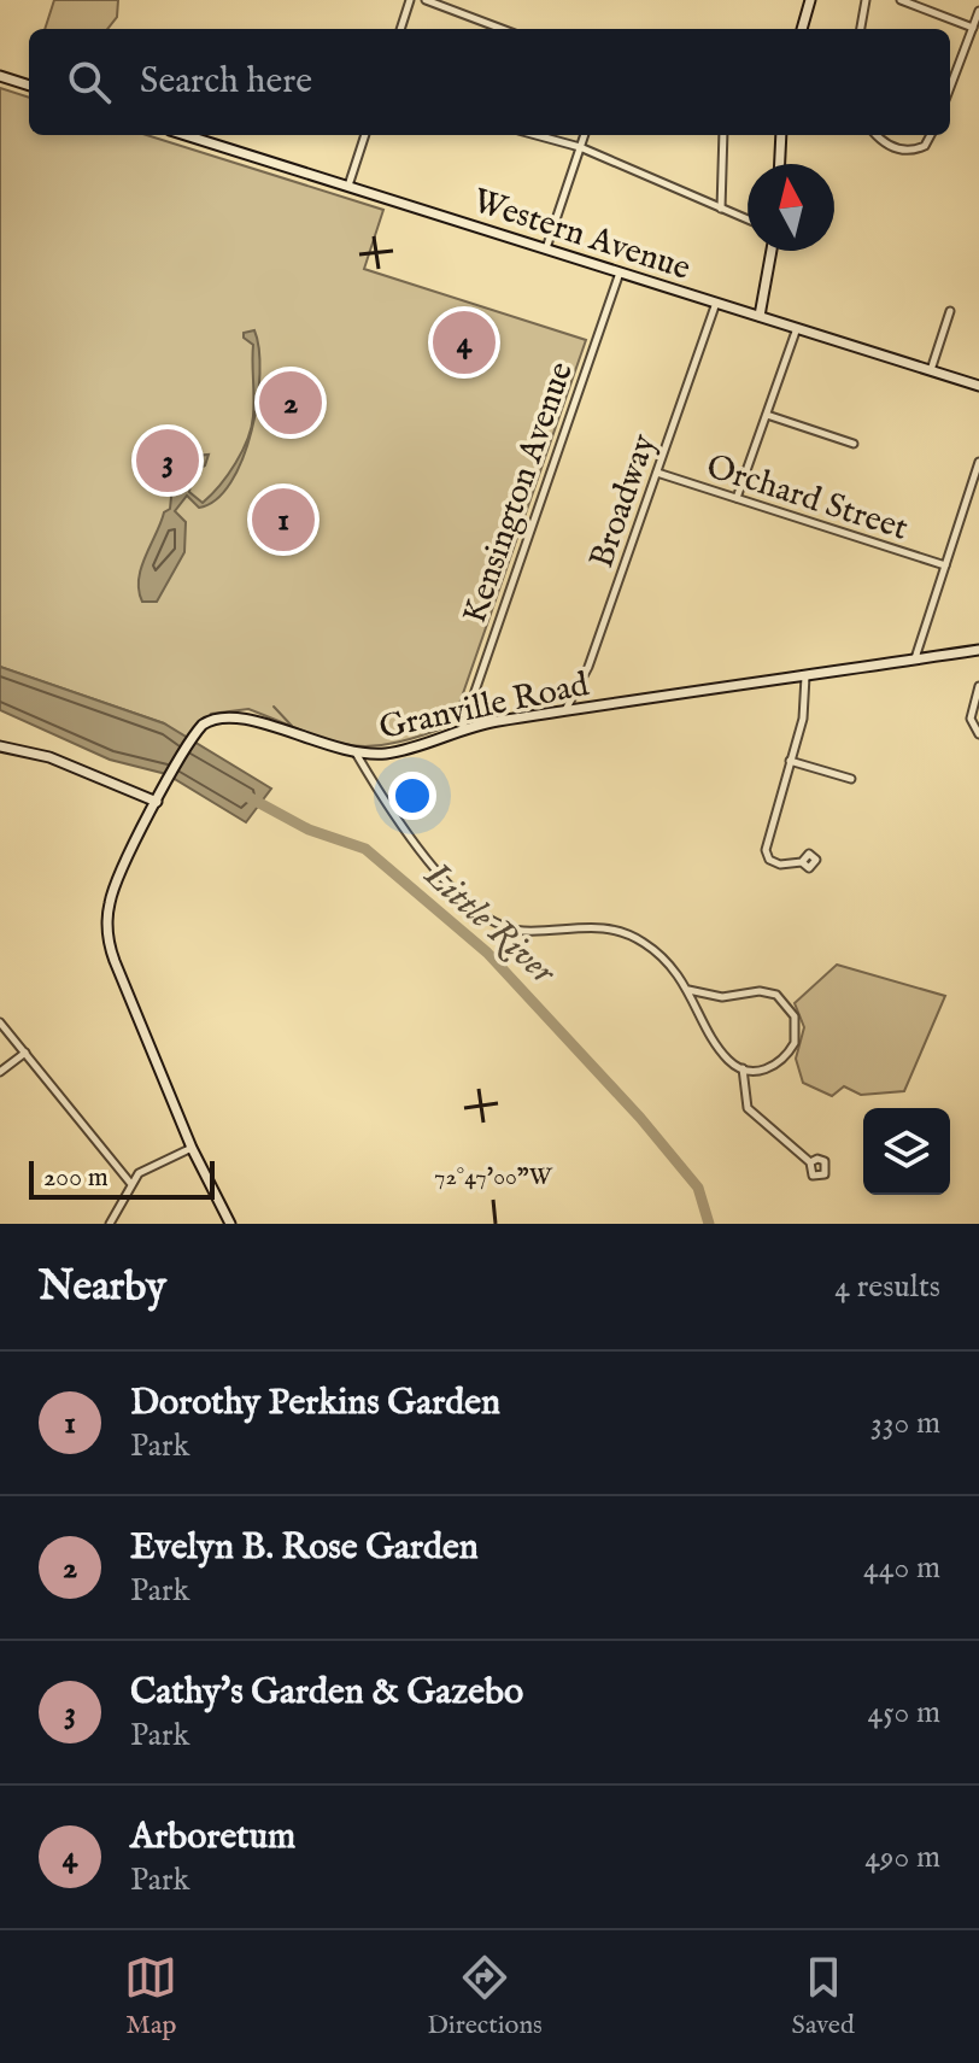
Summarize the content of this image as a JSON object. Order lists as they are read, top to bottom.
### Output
{
  "streets": {
    "street": [
      "Western Avenue",
      "Kensington Avenue",
      "Orchard Street",
      "Broadway",
      "Granville Road"
    ]
  },
  "crossings": [
    ["Western Avenue", "Kensington Avenue"],
    ["Western Avenue", "Broadway"],
    ["Kensington Avenue", "Granville Road"],
    ["Orchard Street", "Broadway"],
    ["Broadway", "Granville Road"]
  ],
  "water": ["Little River"],
  "scale_bar": "200 m",
  "north": "top",
  "page": {
    "search": "Search here",
    "pins": [
      "4",
      "2",
      "3",
      "1"
    ],
    "scale": "200 m",
    "heading": ["Nearby", "4 results"],
    "list": [
      {
        "mark": "1",
        "name": "Dorothy Perkins Garden",
        "note": "Park",
        "value": "330 m"
      },
      {
        "mark": "2",
        "name": "Evelyn B. Rose Garden",
        "note": "Park",
        "value": "440 m"
      },
      {
        "mark": "3",
        "name": "Cathy's Garden & Gazebo",
        "note": "Park",
        "value": "450 m"
      },
      {
        "mark": "4",
        "name": "Arboretum",
        "note": "Park",
        "value": "490 m"
      }
    ],
    "nav": ["Map", "Directions", "Saved"]
  },
  "coordinates": ["72°47'00\"W"]
}
